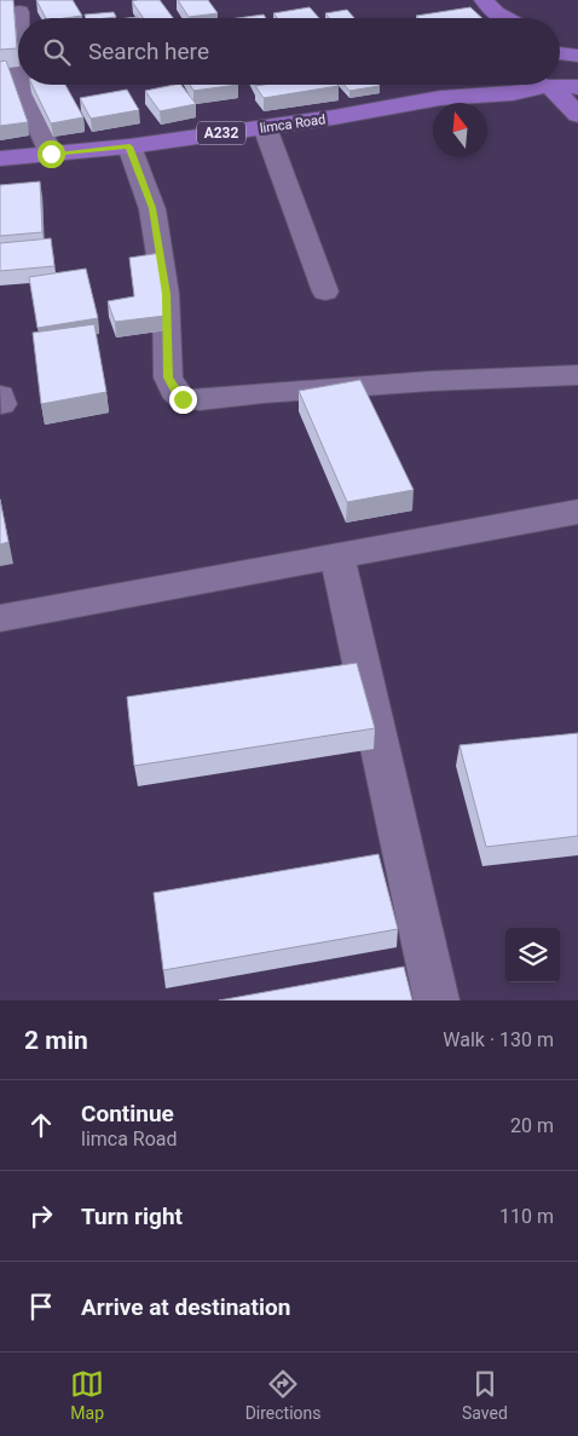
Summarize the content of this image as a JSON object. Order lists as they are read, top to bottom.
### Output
{
  "streets": {
    "main road": ["limca Road", "A232"]
  },
  "north": "top",
  "page": {
    "search": "Search here",
    "heading": ["2 min", "Walk · 130 m"],
    "list": [
      ["Continue", "limca Road", "20 m"],
      ["Turn right", "110 m"],
      "Arrive at destination"
    ],
    "nav": ["Map", "Directions", "Saved"]
  }
}
